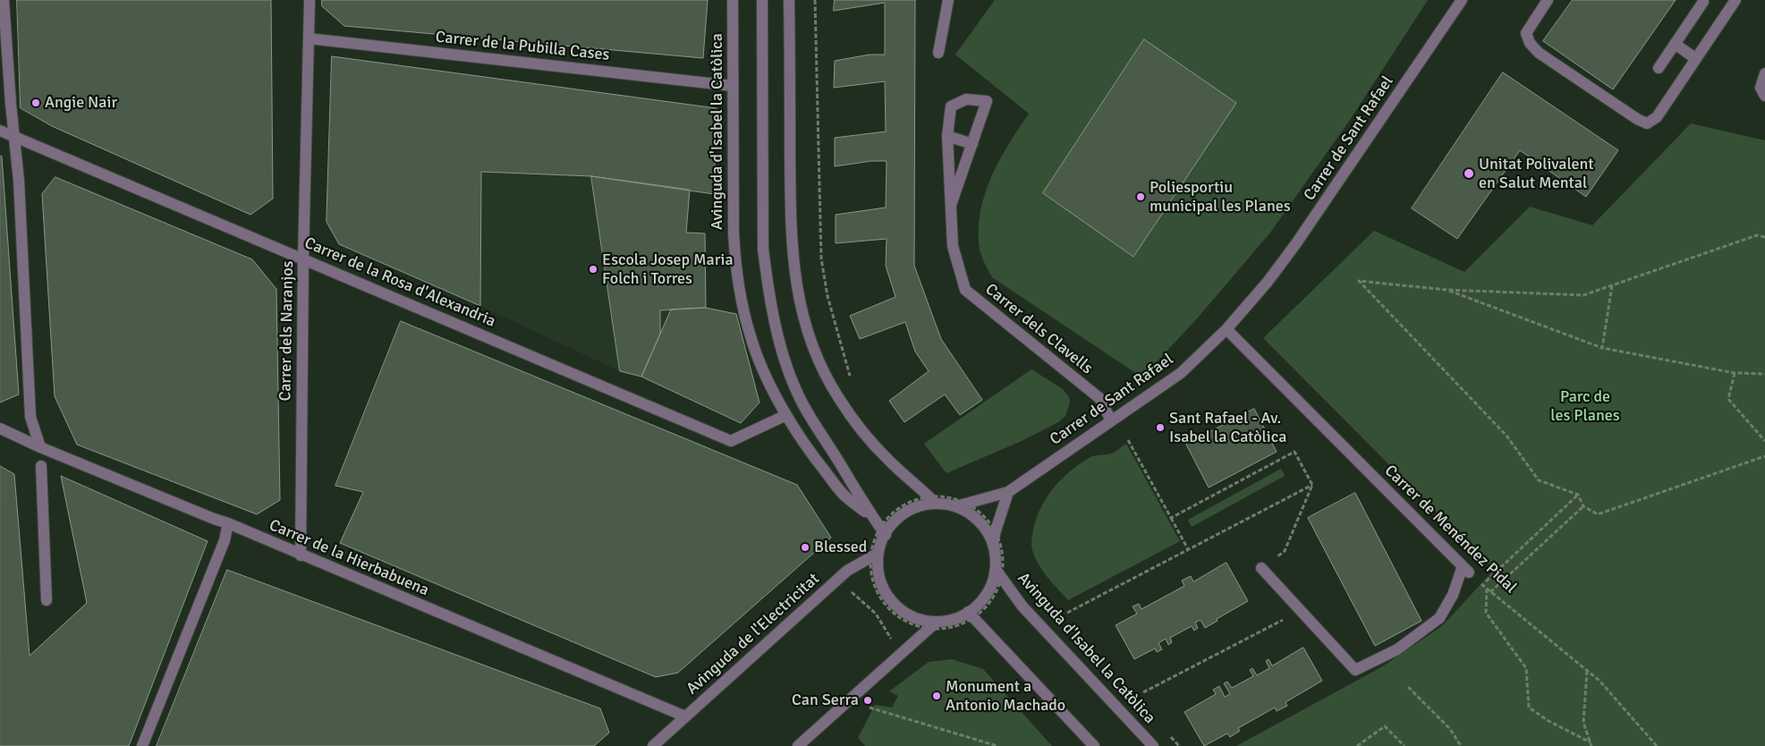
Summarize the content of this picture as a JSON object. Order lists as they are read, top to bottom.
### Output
{
  "streets": {
    "street": [
      "Carrer de la Pubilla Cases",
      "Avinguda d'Isabel la Catòlica",
      "Carrer de Sant Rafael",
      "Carrer de la Rosa d'Alexandria",
      "Carrer dels Clavells",
      "Carrer dels Naranjos",
      "Carrer de Menéndez Pidal",
      "Carrer de la Hierbabuena",
      "Avinguda de l'Electricitat"
    ]
  },
  "crossings": [
    ["Carrer de la Pubilla Cases", "Avinguda d'Isabel la Catòlica"],
    ["Carrer de la Pubilla Cases", "Carrer dels Naranjos"],
    ["Avinguda d'Isabel la Catòlica", "Carrer de Sant Rafael"],
    ["Avinguda d'Isabel la Catòlica", "Carrer de la Rosa d'Alexandria"],
    ["Avinguda d'Isabel la Catòlica", "Avinguda de l'Electricitat"],
    ["Carrer de Sant Rafael", "Carrer dels Clavells"],
    ["Carrer de Sant Rafael", "Carrer de Menéndez Pidal"],
    ["Carrer de Sant Rafael", "Avinguda de l'Electricitat"],
    ["Carrer de la Rosa d'Alexandria", "Carrer dels Naranjos"],
    ["Carrer dels Naranjos", "Carrer de la Hierbabuena"],
    ["Carrer de la Hierbabuena", "Avinguda de l'Electricitat"]
  ],
  "parks": ["Parc de les Planes"],
  "places": [
    "Angie Nair",
    "Unitat Polivalent en Salut Mental",
    "Poliesportiu municipal les Planes",
    "Escola Josep Maria Folch i Torres",
    "Sant Rafael - Av. Isabel la Catòlica",
    "Blessed",
    "Monument a Antonio Machado",
    "Can Serra"
  ]
}
